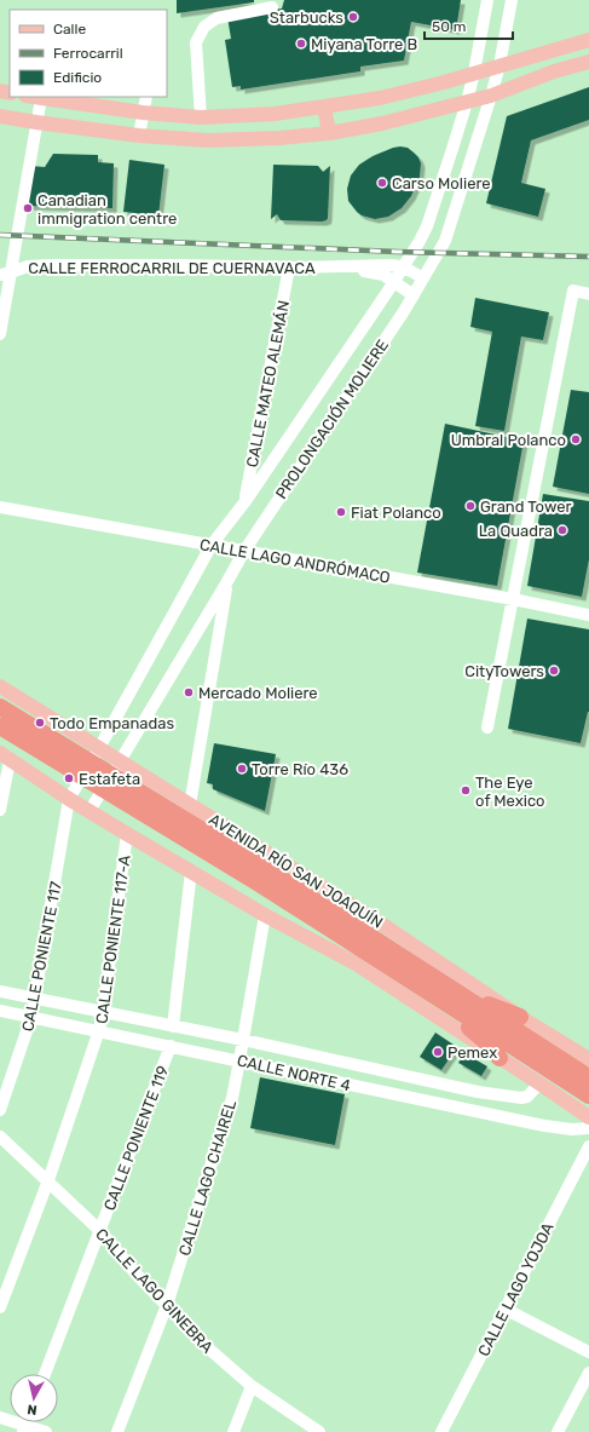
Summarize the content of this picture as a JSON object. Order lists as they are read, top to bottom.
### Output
{
  "streets": {
    "highway": ["AVENIDA RÍO SAN JOAQUÍN"],
    "street": [
      "CALLE FERROCARRIL DE CUERNAVACA",
      "CALLE MATEO ALEMÁN",
      "PROLONGACIÓN MOLIERE",
      "CALLE LAGO ANDRÓMACO",
      "CALLE PONIENTE 117-A",
      "CALLE PONIENTE 117",
      "CALLE NORTE 4",
      "CALLE PONIENTE 119",
      "CALLE LAGO CHAIREL",
      "CALLE LAGO YOJOA",
      "CALLE LAGO GINEBRA"
    ]
  },
  "crossings": [
    ["CALLE FERROCARRIL DE CUERNAVACA", "CALLE MATEO ALEMÁN"],
    ["CALLE FERROCARRIL DE CUERNAVACA", "PROLONGACIÓN MOLIERE"],
    ["CALLE MATEO ALEMÁN", "PROLONGACIÓN MOLIERE"],
    ["PROLONGACIÓN MOLIERE", "CALLE LAGO ANDRÓMACO"],
    ["PROLONGACIÓN MOLIERE", "AVENIDA RÍO SAN JOAQUÍN"],
    ["PROLONGACIÓN MOLIERE", "CALLE PONIENTE 117"],
    ["CALLE PONIENTE 117-A", "CALLE NORTE 4"],
    ["CALLE PONIENTE 117-A", "CALLE LAGO GINEBRA"],
    ["CALLE PONIENTE 117", "CALLE NORTE 4"],
    ["CALLE NORTE 4", "CALLE PONIENTE 119"],
    ["CALLE NORTE 4", "CALLE LAGO CHAIREL"],
    ["CALLE PONIENTE 119", "CALLE LAGO GINEBRA"],
    ["CALLE LAGO CHAIREL", "CALLE LAGO GINEBRA"]
  ],
  "places": [
    "Starbucks",
    "Miyana Torre B",
    "Carso Moliere",
    "Canadian immigration centre",
    "Umbral Polanco",
    "Grand Tower",
    "Fiat Polanco",
    "La Quadra",
    "CityTowers",
    "Mercado Moliere",
    "Todo Empanadas",
    "Torre Río 436",
    "Estafeta",
    "The Eye of Mexico",
    "Pemex"
  ],
  "legend": ["Calle", "Ferrocarril", "Edificio"],
  "scale_bar": "50 m",
  "north": "bottom"
}
